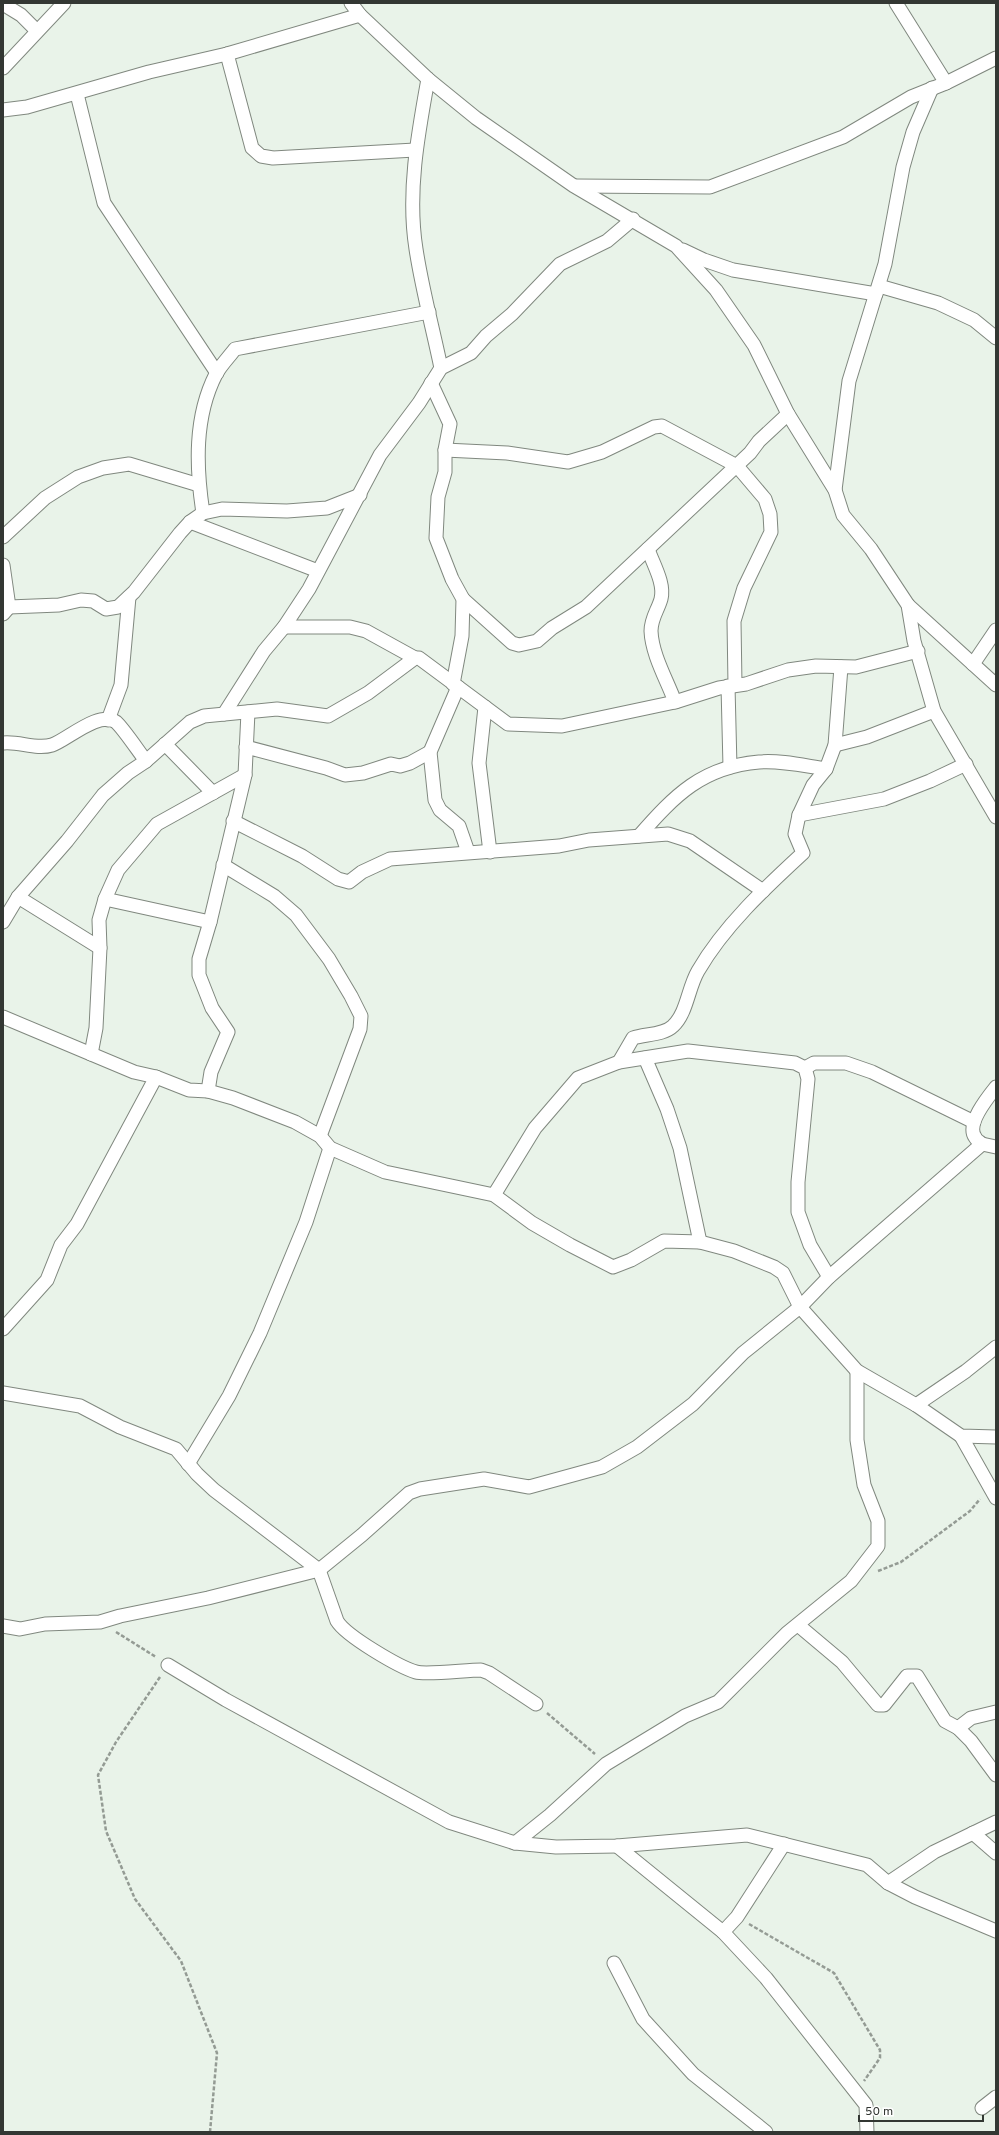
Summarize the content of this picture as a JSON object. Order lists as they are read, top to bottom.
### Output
{
  "scale_bar": "50 m"
}
